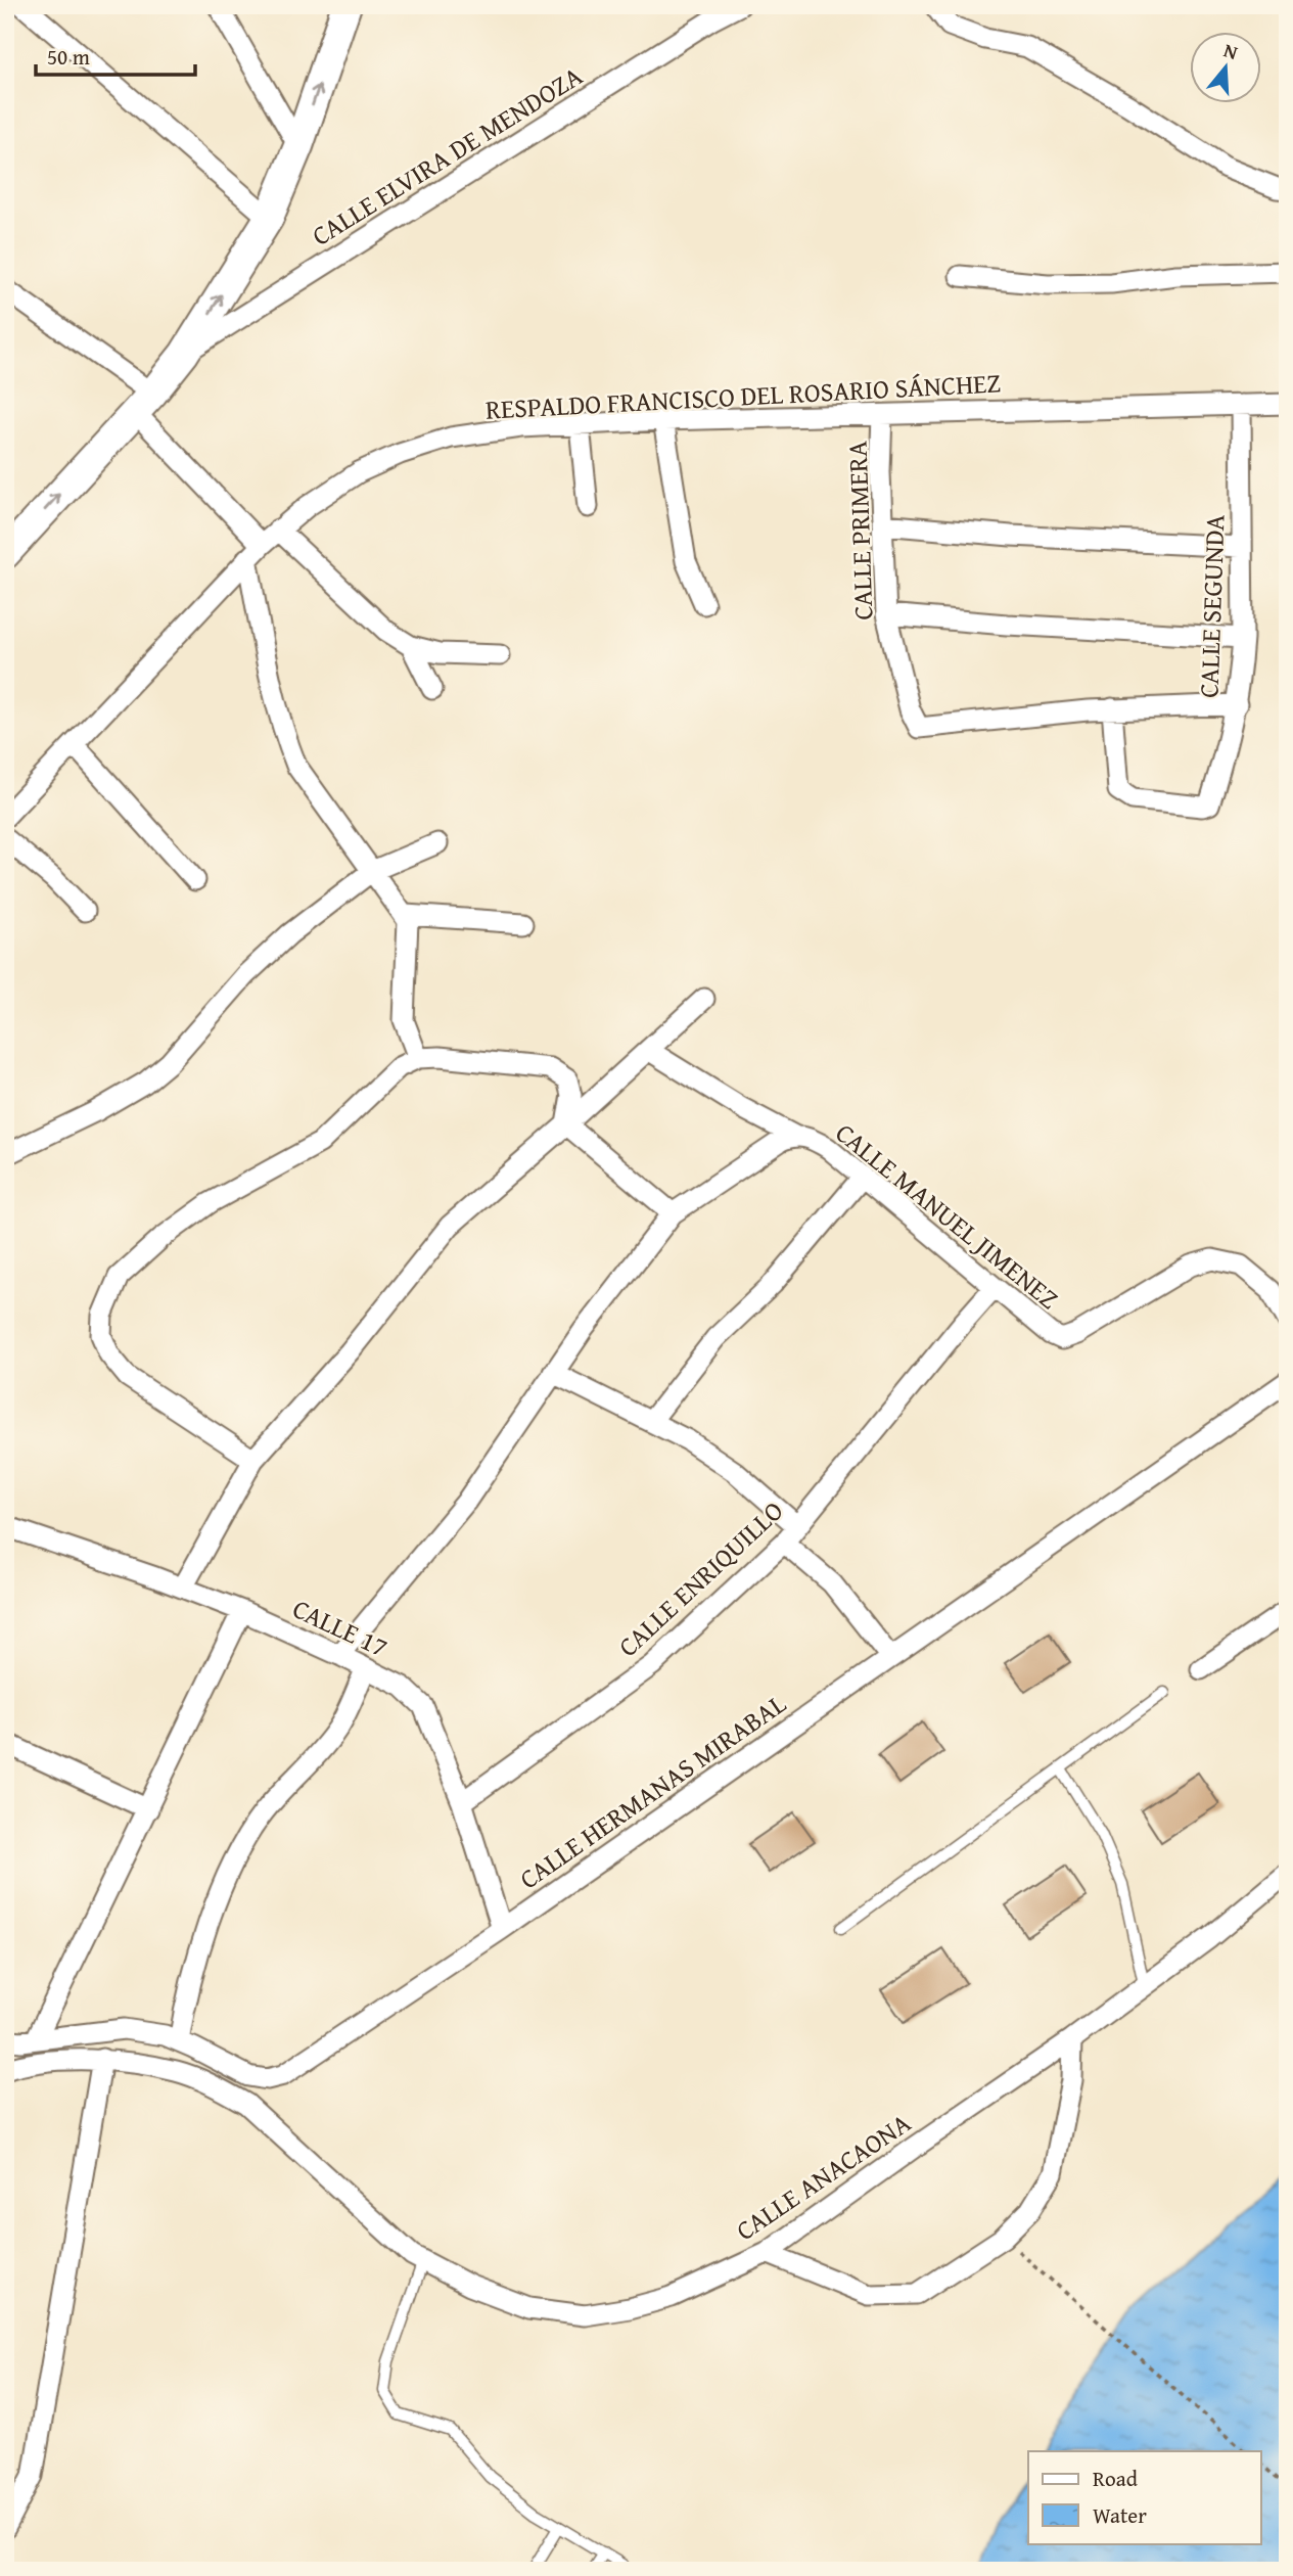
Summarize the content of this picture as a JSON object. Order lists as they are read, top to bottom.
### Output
{
  "streets": {
    "street": [
      "CALLE ELVIRA DE MENDOZA",
      "RESPALDO FRANCISCO DEL ROSARIO SÁNCHEZ",
      "CALLE PRIMERA",
      "CALLE SEGUNDA",
      "CALLE MANUEL JIMENEZ",
      "CALLE ENRIQUILLO",
      "CALLE 17",
      "CALLE HERMANAS MIRABAL",
      "CALLE ANACAONA"
    ]
  },
  "crossings": [
    ["RESPALDO FRANCISCO DEL ROSARIO SÁNCHEZ", "CALLE PRIMERA"],
    ["RESPALDO FRANCISCO DEL ROSARIO SÁNCHEZ", "CALLE SEGUNDA"],
    ["CALLE PRIMERA", "CALLE SEGUNDA"],
    ["CALLE MANUEL JIMENEZ", "CALLE ENRIQUILLO"],
    ["CALLE MANUEL JIMENEZ", "CALLE 17"],
    ["CALLE ENRIQUILLO", "CALLE 17"],
    ["CALLE 17", "CALLE HERMANAS MIRABAL"]
  ],
  "legend": ["Road", "Water"],
  "scale_bar": "50 m",
  "north": "top"
}
